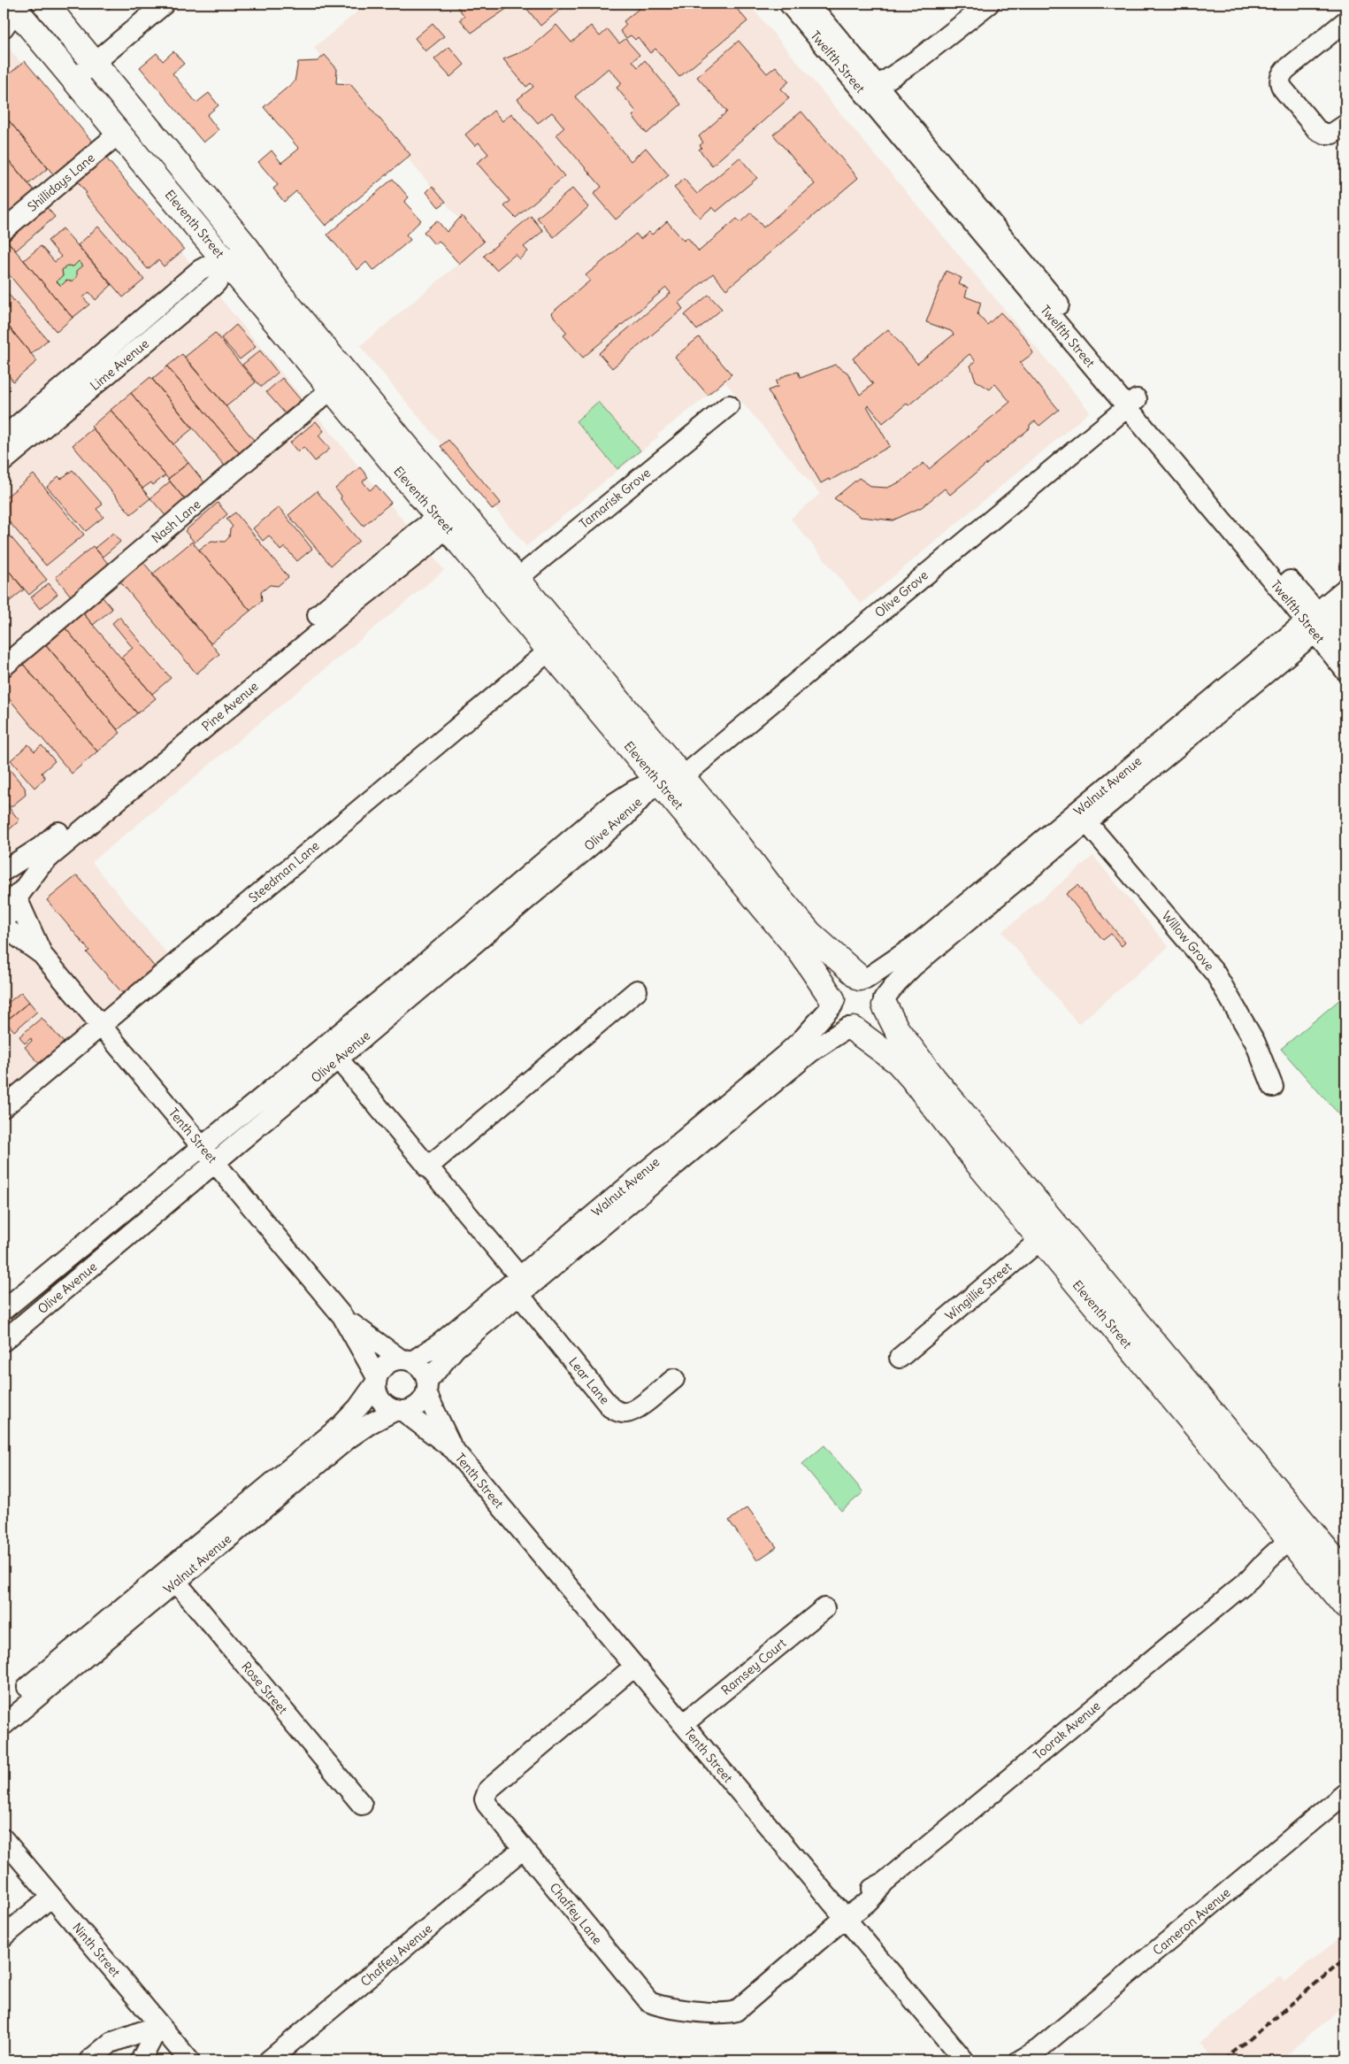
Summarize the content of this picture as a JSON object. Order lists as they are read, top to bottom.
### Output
{
  "streets": {
    "main road": ["Eleventh Street"],
    "street": [
      "Twelfth Street",
      "Shillidays Lane",
      "Lime Avenue",
      "Tamarisk Grove",
      "Nash Lane",
      "Olive Grove",
      "Pine Avenue",
      "Walnut Avenue",
      "Olive Avenue",
      "Steedman Lane",
      "Willow Grove",
      "Tenth Street",
      "Wingillie Street",
      "Lear Lane",
      "Ramsey Court",
      "Rose Street",
      "Toorak Avenue",
      "Chaffey Lane",
      "Cameron Avenue",
      "Ninth Street",
      "Chaffey Avenue"
    ]
  },
  "crossings": [
    ["Twelfth Street", "Olive Grove"],
    ["Twelfth Street", "Walnut Avenue"],
    ["Shillidays Lane", "Eleventh Street"],
    ["Eleventh Street", "Lime Avenue"],
    ["Eleventh Street", "Tamarisk Grove"],
    ["Eleventh Street", "Nash Lane"],
    ["Eleventh Street", "Olive Grove"],
    ["Eleventh Street", "Pine Avenue"],
    ["Eleventh Street", "Walnut Avenue"],
    ["Eleventh Street", "Olive Avenue"],
    ["Eleventh Street", "Steedman Lane"],
    ["Eleventh Street", "Wingillie Street"],
    ["Eleventh Street", "Toorak Avenue"],
    ["Olive Grove", "Olive Avenue"],
    ["Pine Avenue", "Tenth Street"],
    ["Walnut Avenue", "Willow Grove"],
    ["Walnut Avenue", "Tenth Street"],
    ["Walnut Avenue", "Lear Lane"],
    ["Walnut Avenue", "Rose Street"],
    ["Olive Avenue", "Tenth Street"],
    ["Steedman Lane", "Tenth Street"],
    ["Tenth Street", "Ramsey Court"],
    ["Tenth Street", "Toorak Avenue"],
    ["Tenth Street", "Chaffey Lane"],
    ["Toorak Avenue", "Chaffey Lane"],
    ["Chaffey Lane", "Chaffey Avenue"]
  ]
}
